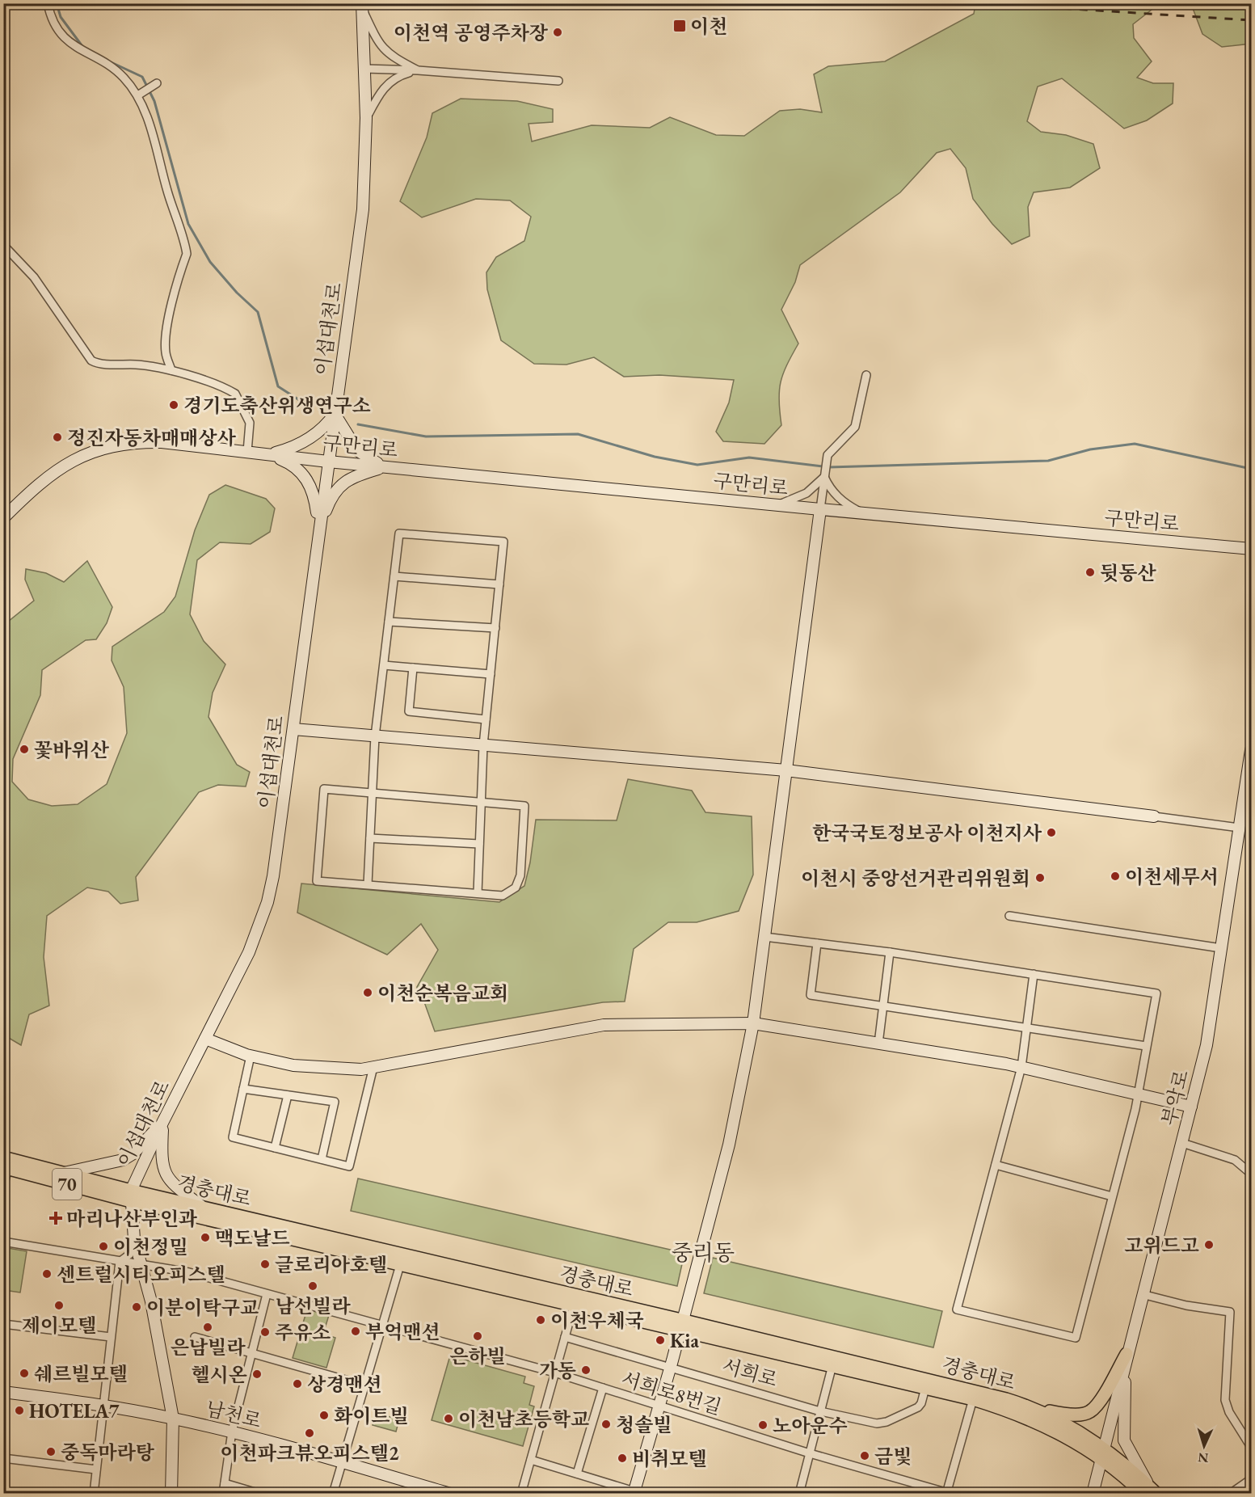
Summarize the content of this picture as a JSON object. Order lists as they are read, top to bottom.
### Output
{
  "streets": {
    "main road": ["70", "경충대로"],
    "street": [
      "이섭대천로",
      "구만리로",
      "부악로",
      "서희로",
      "서희로8번길",
      "남천로"
    ]
  },
  "crossings": [
    ["이섭대천로", "구만리로"],
    ["이섭대천로", "경충대로"],
    ["부악로", "경충대로"],
    ["경충대로", "서희로"]
  ],
  "districts": ["중리동"],
  "places": {
    "transit": ["이천"],
    "other": [
      "이천역 공영주차장",
      "경기도축산위생연구소",
      "정진자동차매매상사",
      "뒷동산",
      "꽃바위산",
      "한국국토정보공사 이천지사",
      "이천세무서",
      "이천시 중앙선거관리위원회",
      "이천순복음교회",
      "맥도날드",
      "고위드고",
      "이천정밀",
      "글로리아호텔",
      "센트럴시티오피스텔",
      "남선빌라",
      "제이모텔",
      "이분이탁구교",
      "이천우체국",
      "은남빌라",
      "부억맨션",
      "주유소",
      "은하빌",
      "Kia",
      "가동",
      "쉐르빌모텔",
      "헬시온",
      "상경맨션",
      "HOTELA7",
      "화이트빌",
      "이천남초등학교",
      "청솔빌",
      "노아운수",
      "이천파크뷰오피스텔2",
      "중독마라탕",
      "금빛",
      "비취모텔"
    ],
    "health": ["마리나산부인과"]
  },
  "north": "bottom"
}
